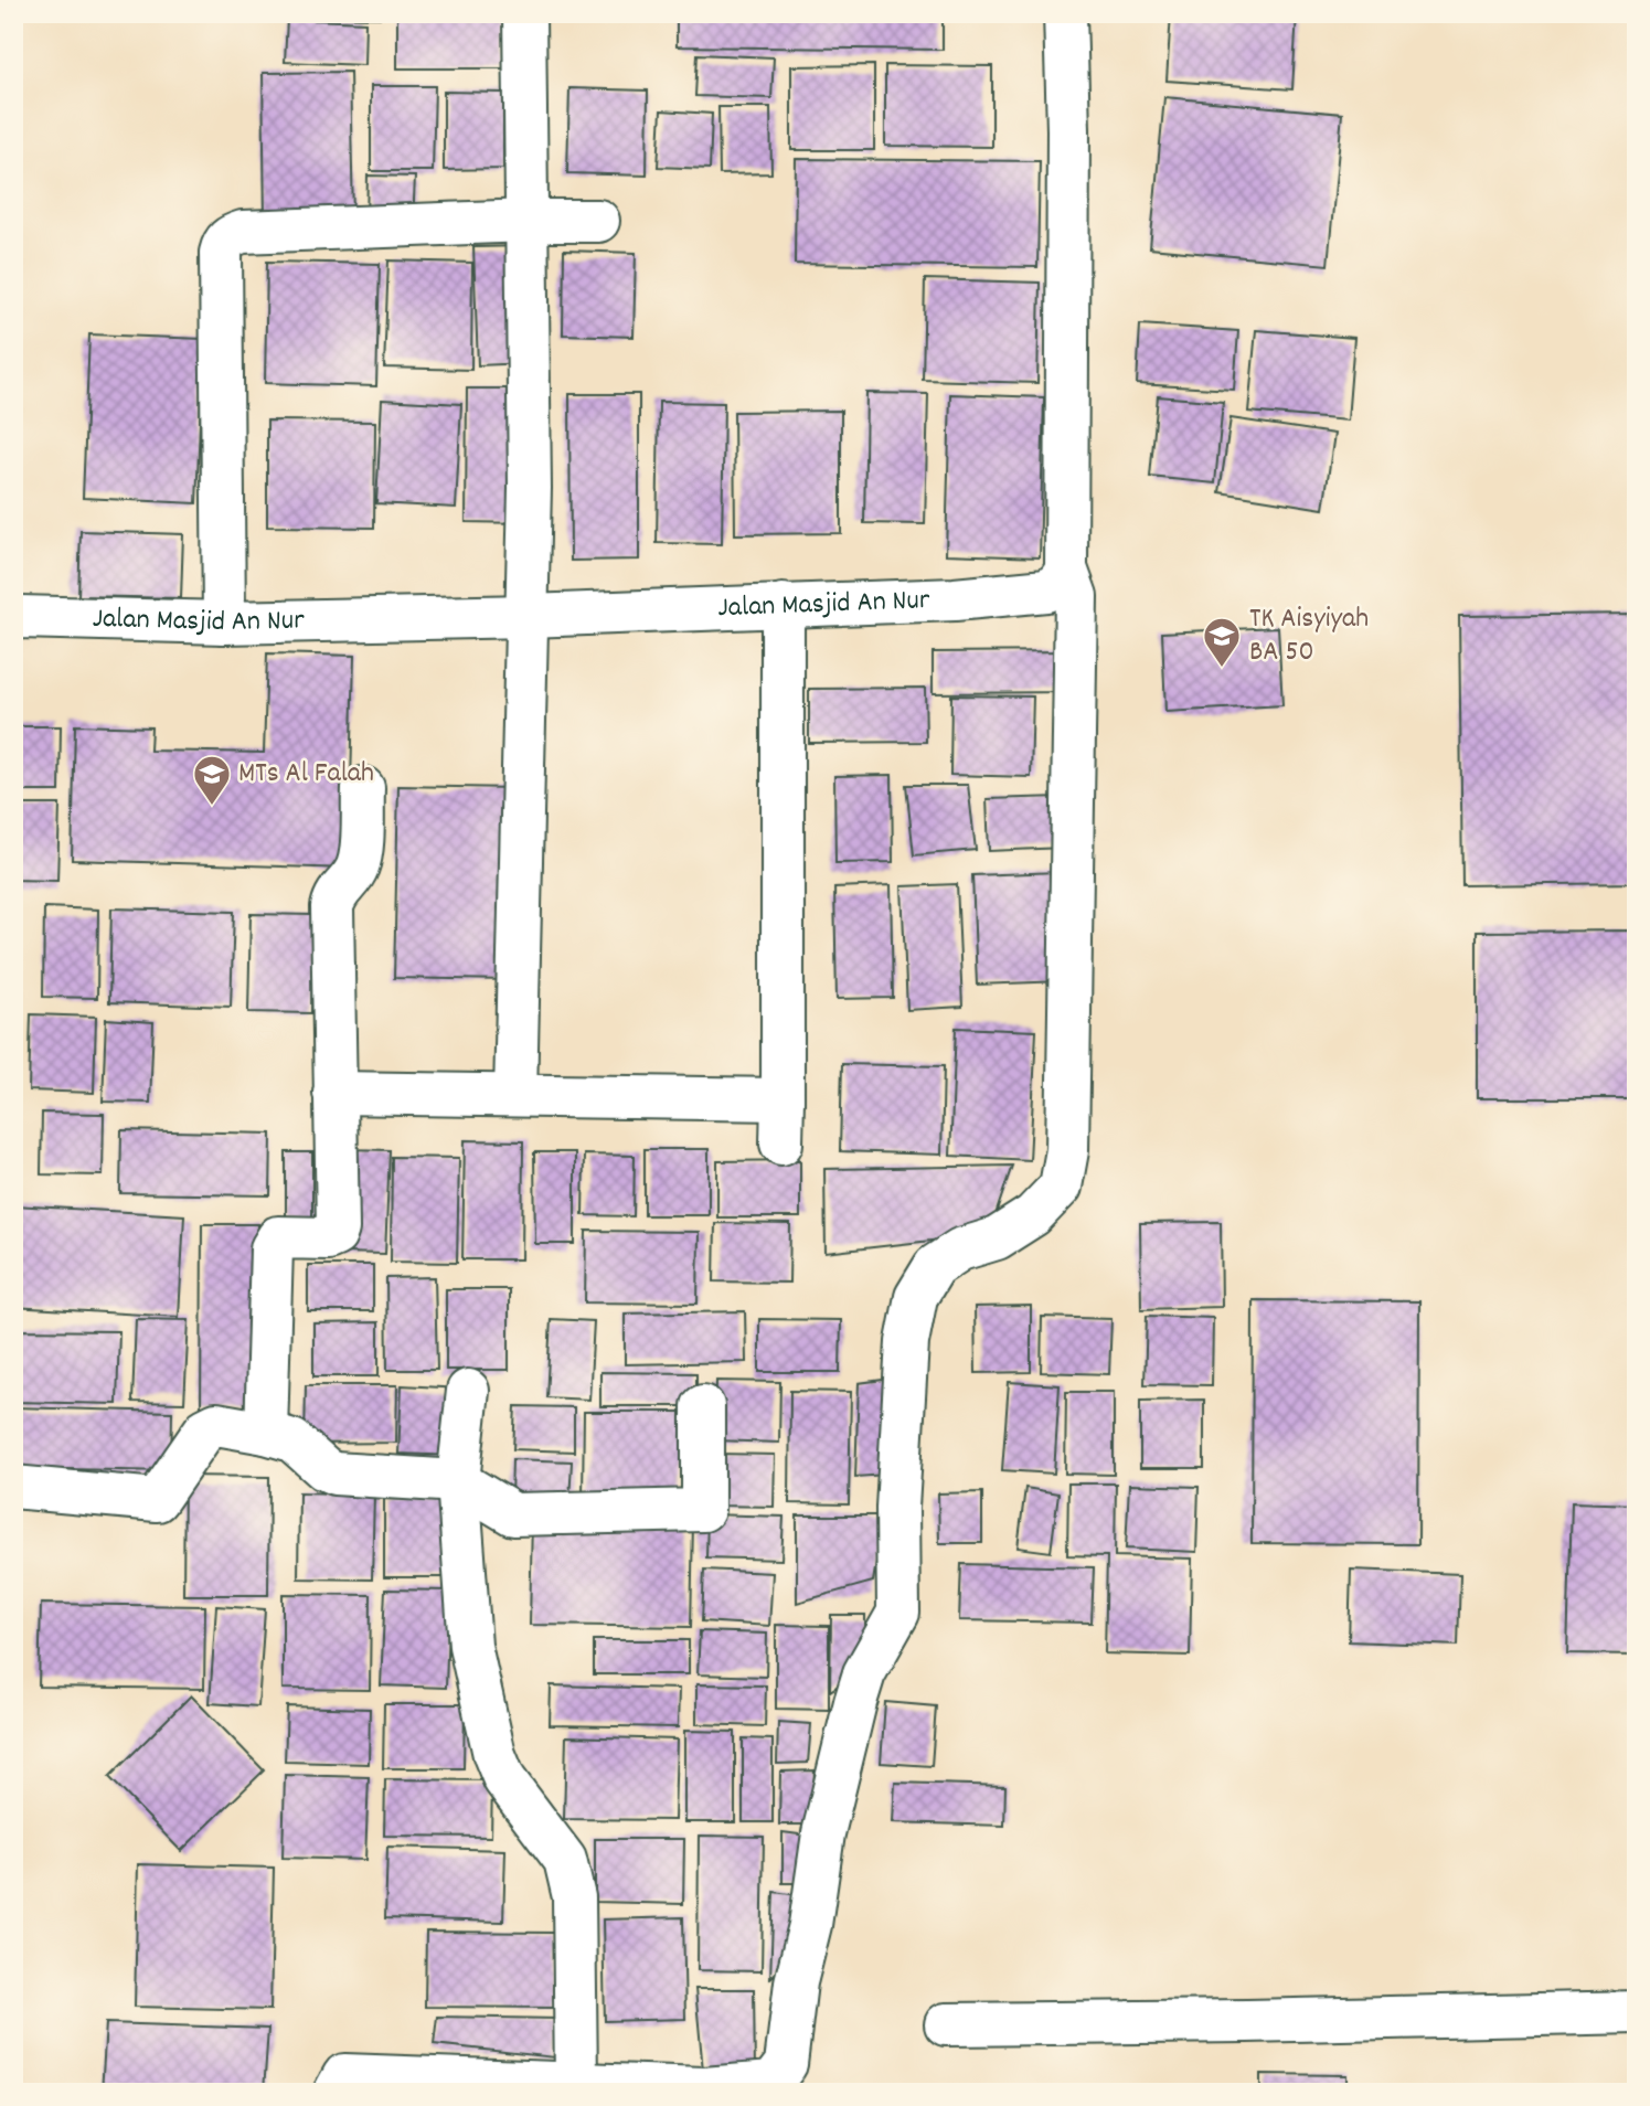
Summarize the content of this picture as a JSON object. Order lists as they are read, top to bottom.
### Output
{
  "streets": {
    "street": ["Jalan Masjid An Nur"]
  },
  "places": {
    "school or university": ["TK Aisyiyah BA 50", "MTs Al Falah"]
  }
}
